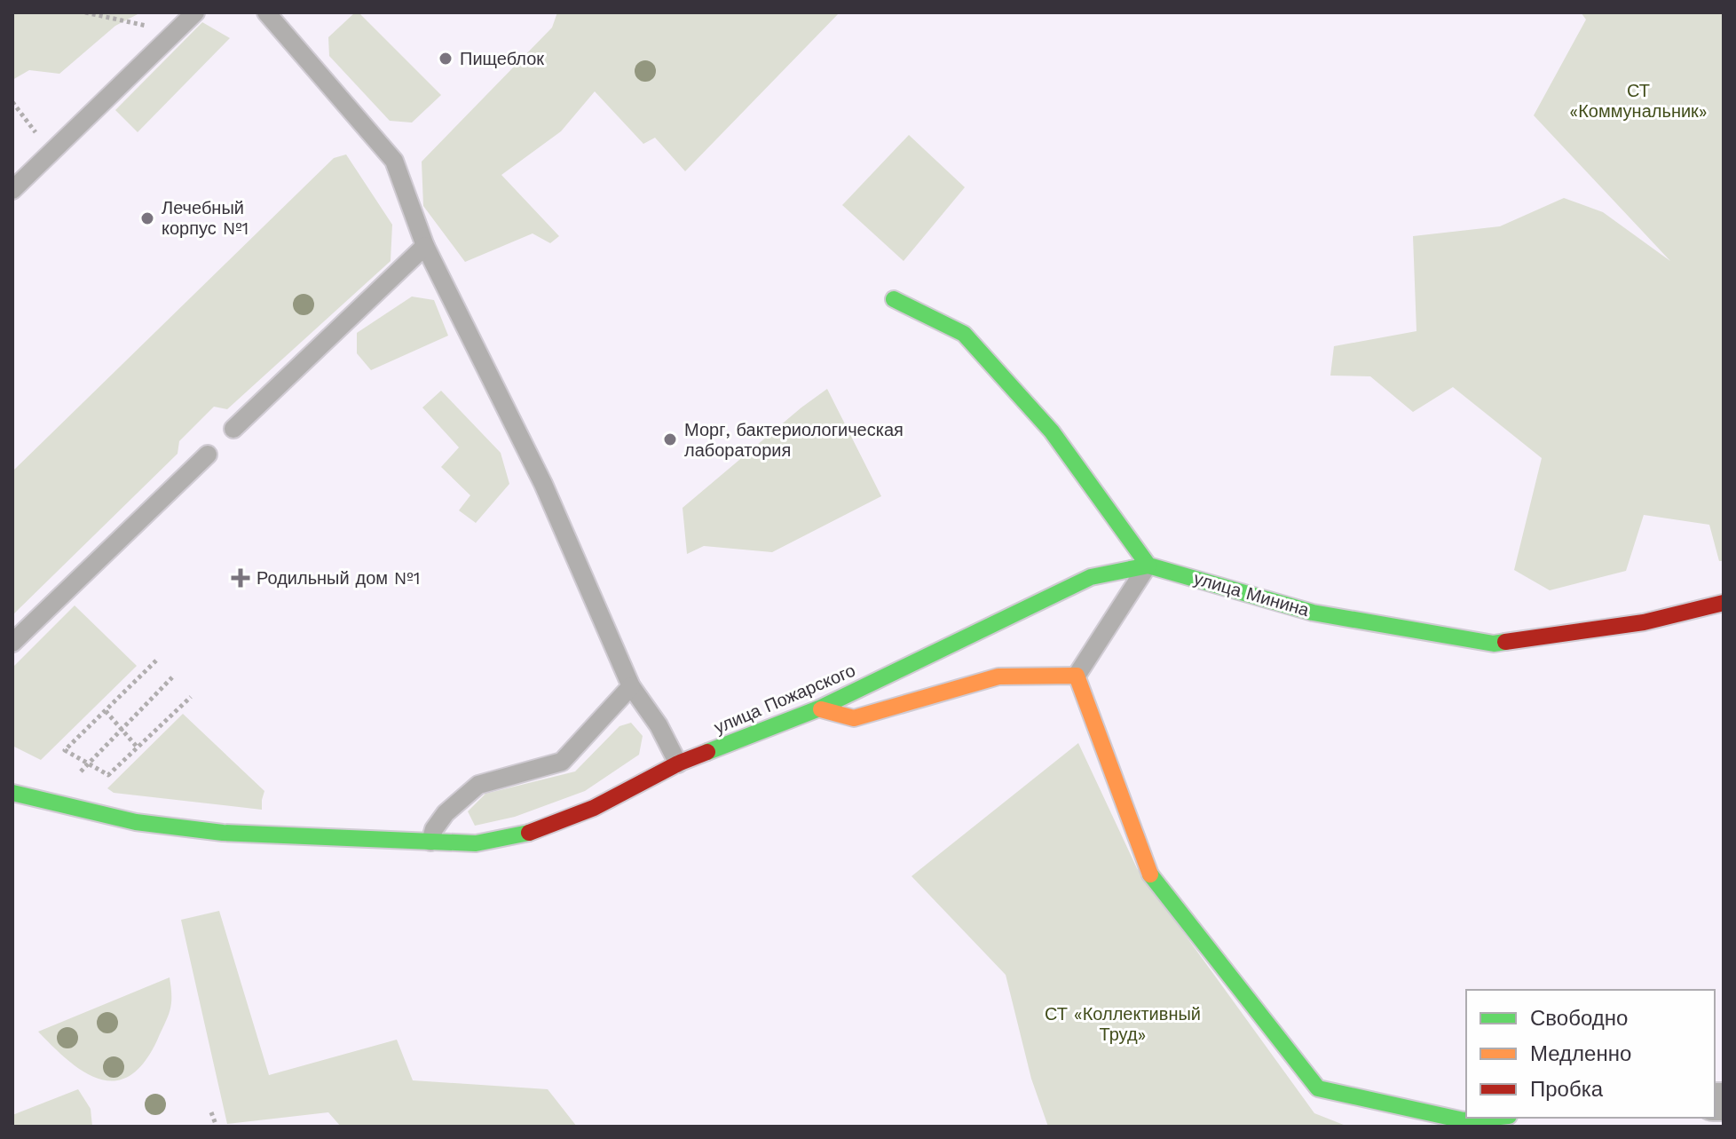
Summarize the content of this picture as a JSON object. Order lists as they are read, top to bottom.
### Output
{
  "streets": {
    "street": ["улица Минина", "улица Пожарского"]
  },
  "crossings": [
    ["улица Минина", "улица Пожарского"]
  ],
  "parks": ["СТ «Коммунальник»", "СТ «Коллективный Труд»"],
  "places": {
    "other": ["Пищеблок", "Лечебный корпус №1", "Морг, бактериологическая лаборатория"],
    "health": ["Родильный дом №1"]
  },
  "legend": ["Свободно", "Медленно", "Пробка"]
}
